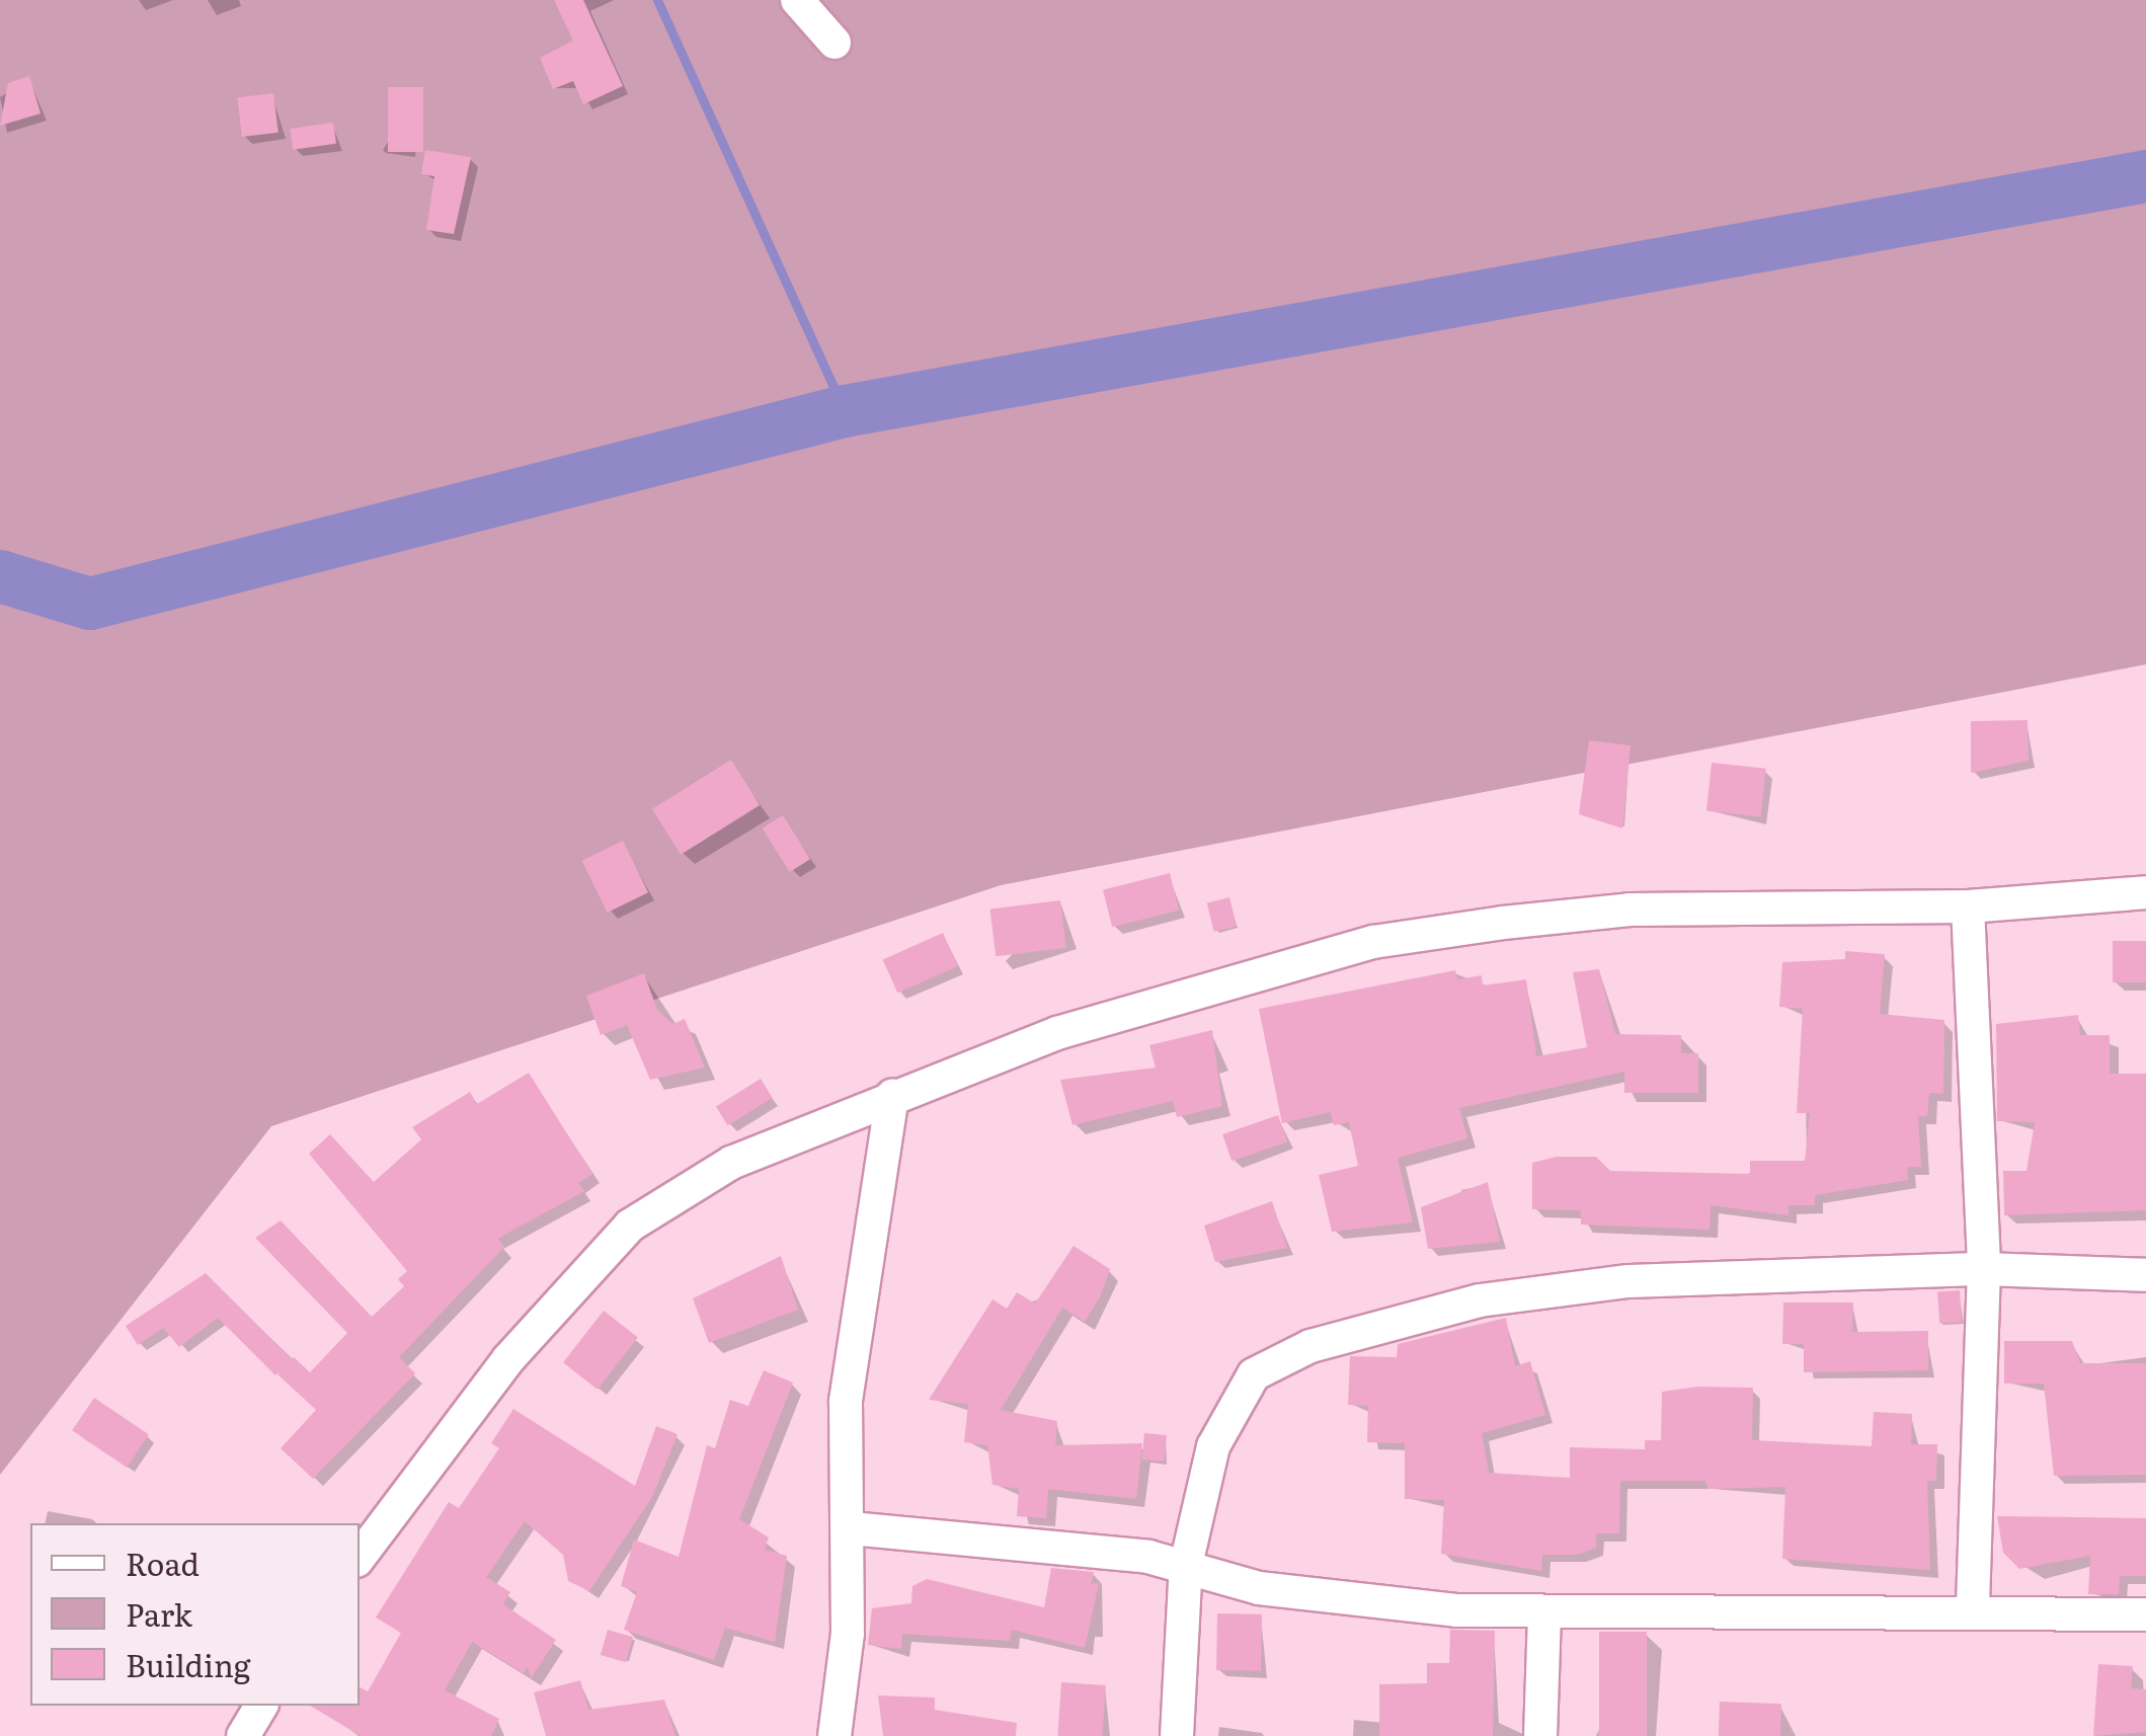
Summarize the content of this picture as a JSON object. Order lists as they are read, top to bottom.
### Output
{
  "legend": ["Road", "Park", "Building"]
}
